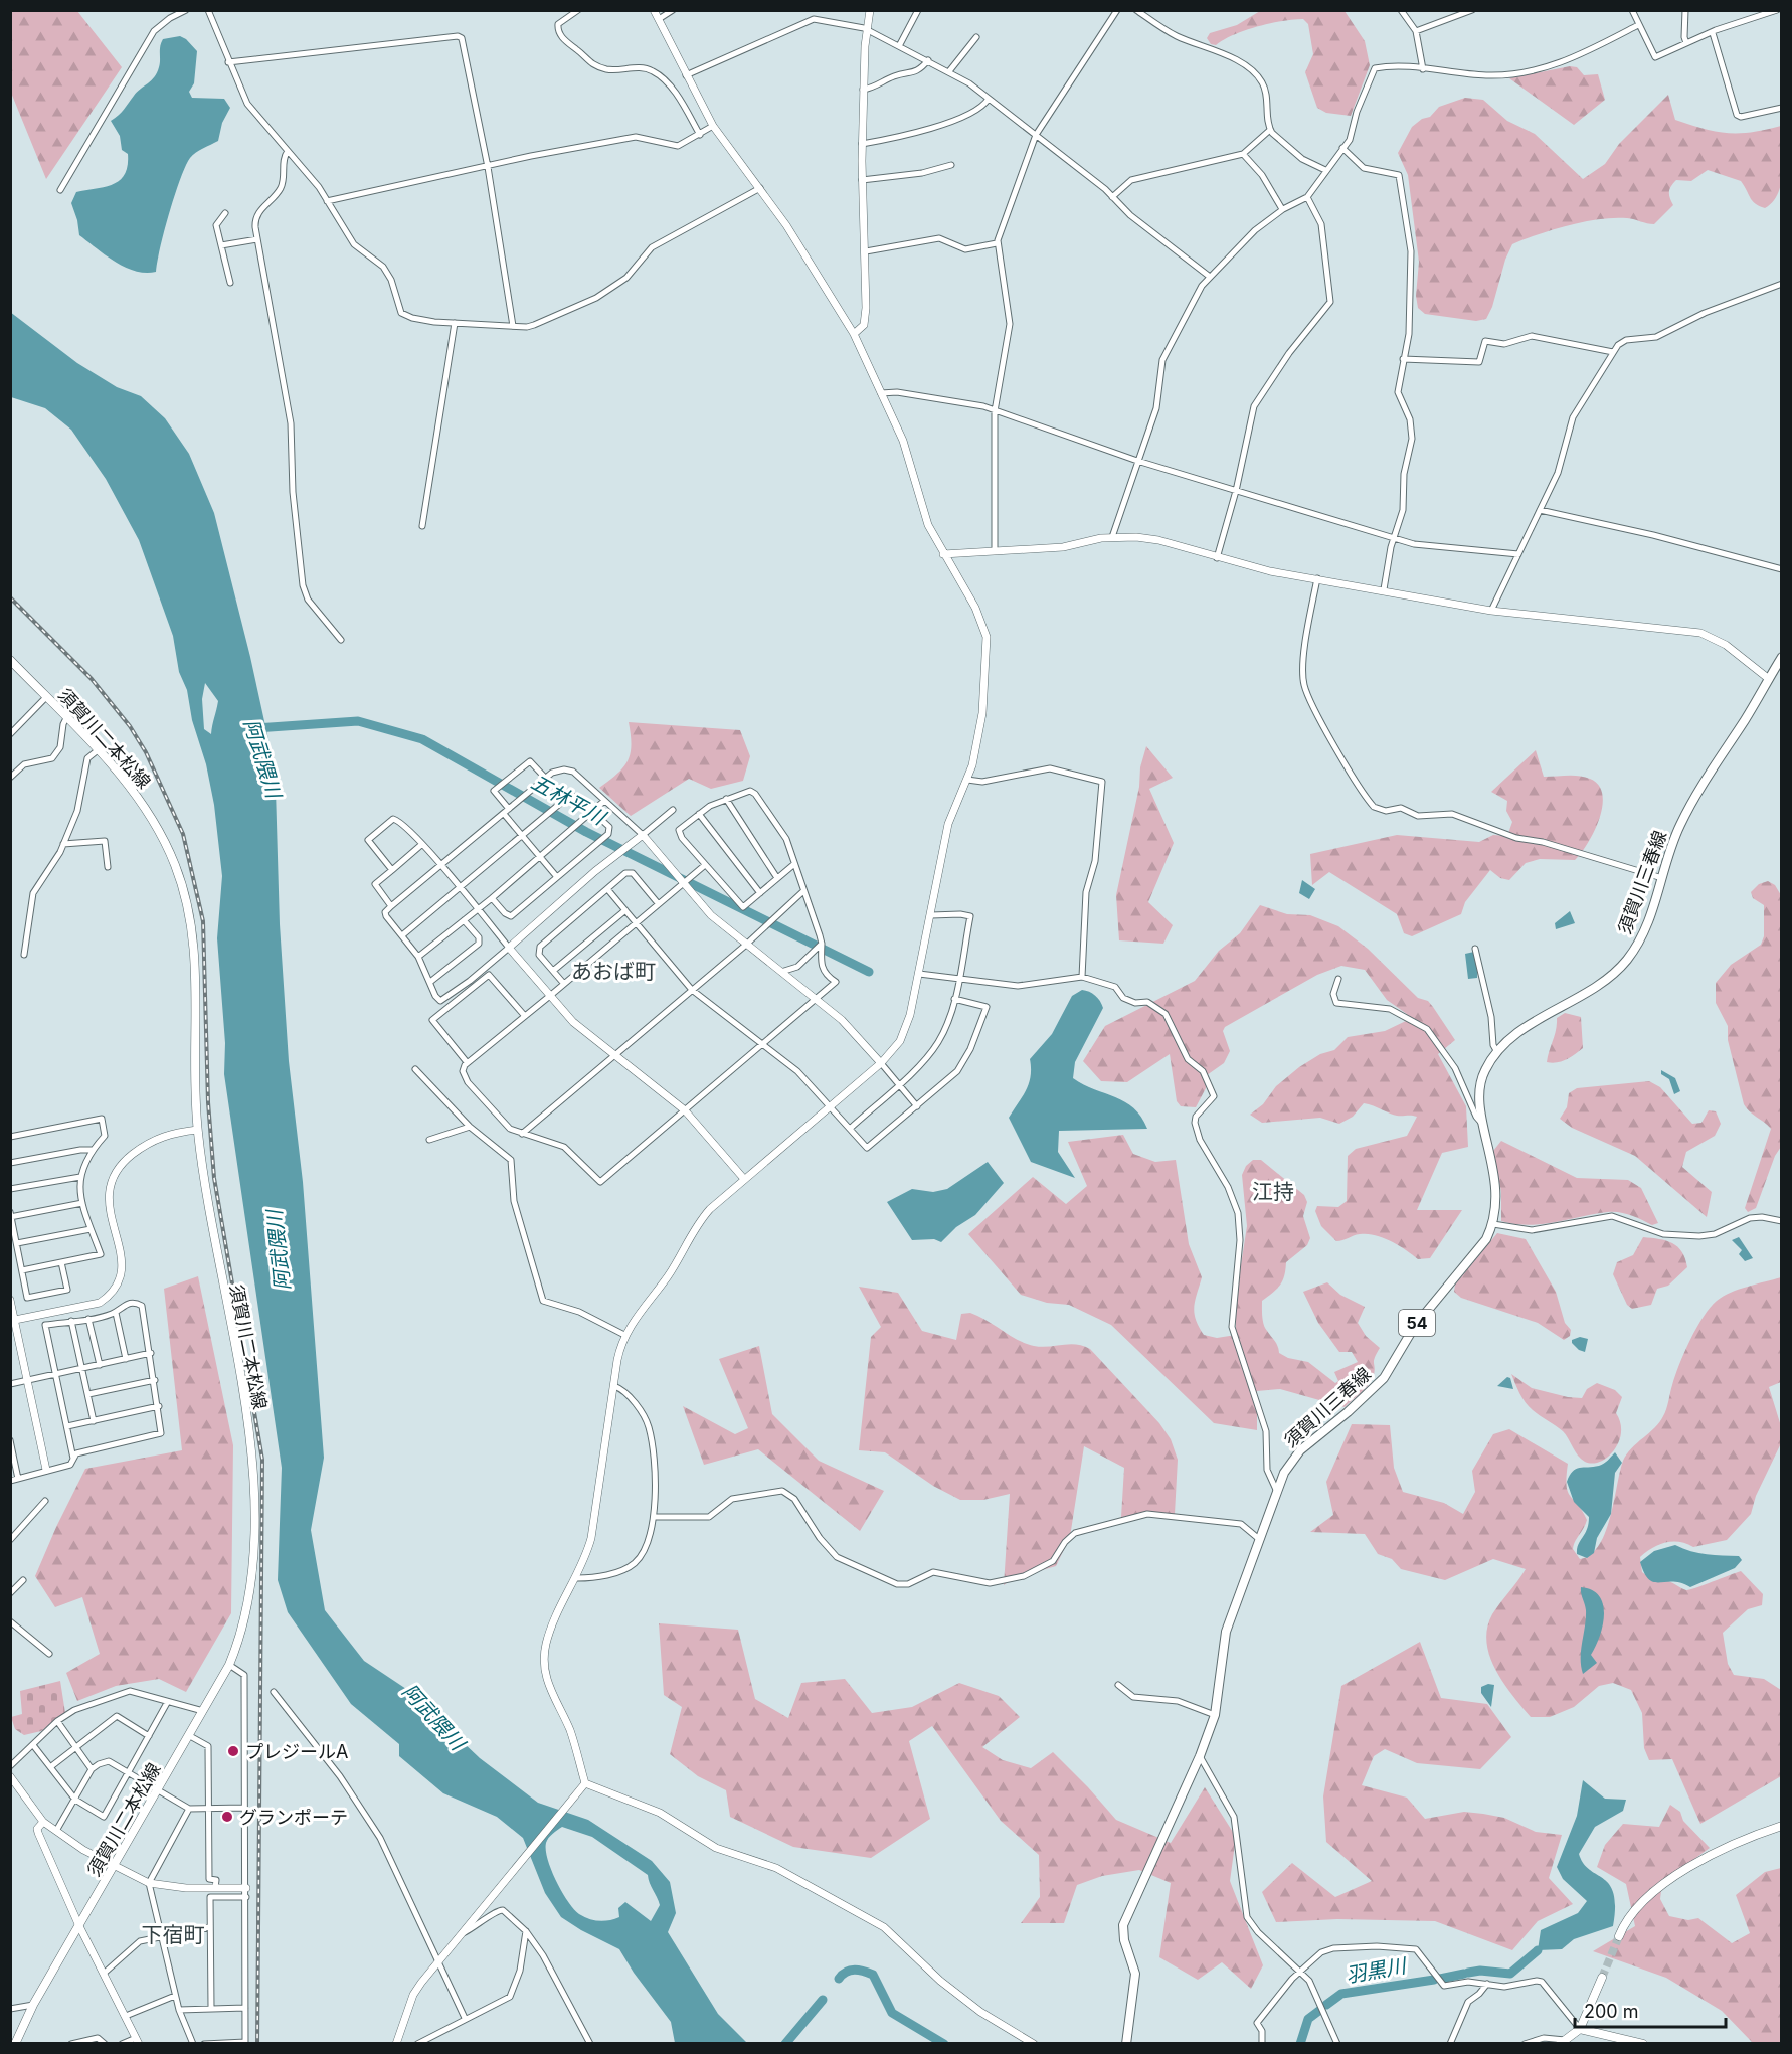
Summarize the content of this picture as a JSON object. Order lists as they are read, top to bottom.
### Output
{
  "streets": {
    "main road": ["須賀川二本松線", "須賀川三春線", "54"]
  },
  "districts": ["あおば町", "江持", "下宿町"],
  "water": ["阿武隈川", "五林平川", "羽黒川"],
  "places": ["プレジールA", "グランポーテ"],
  "scale_bar": "200 m"
}
